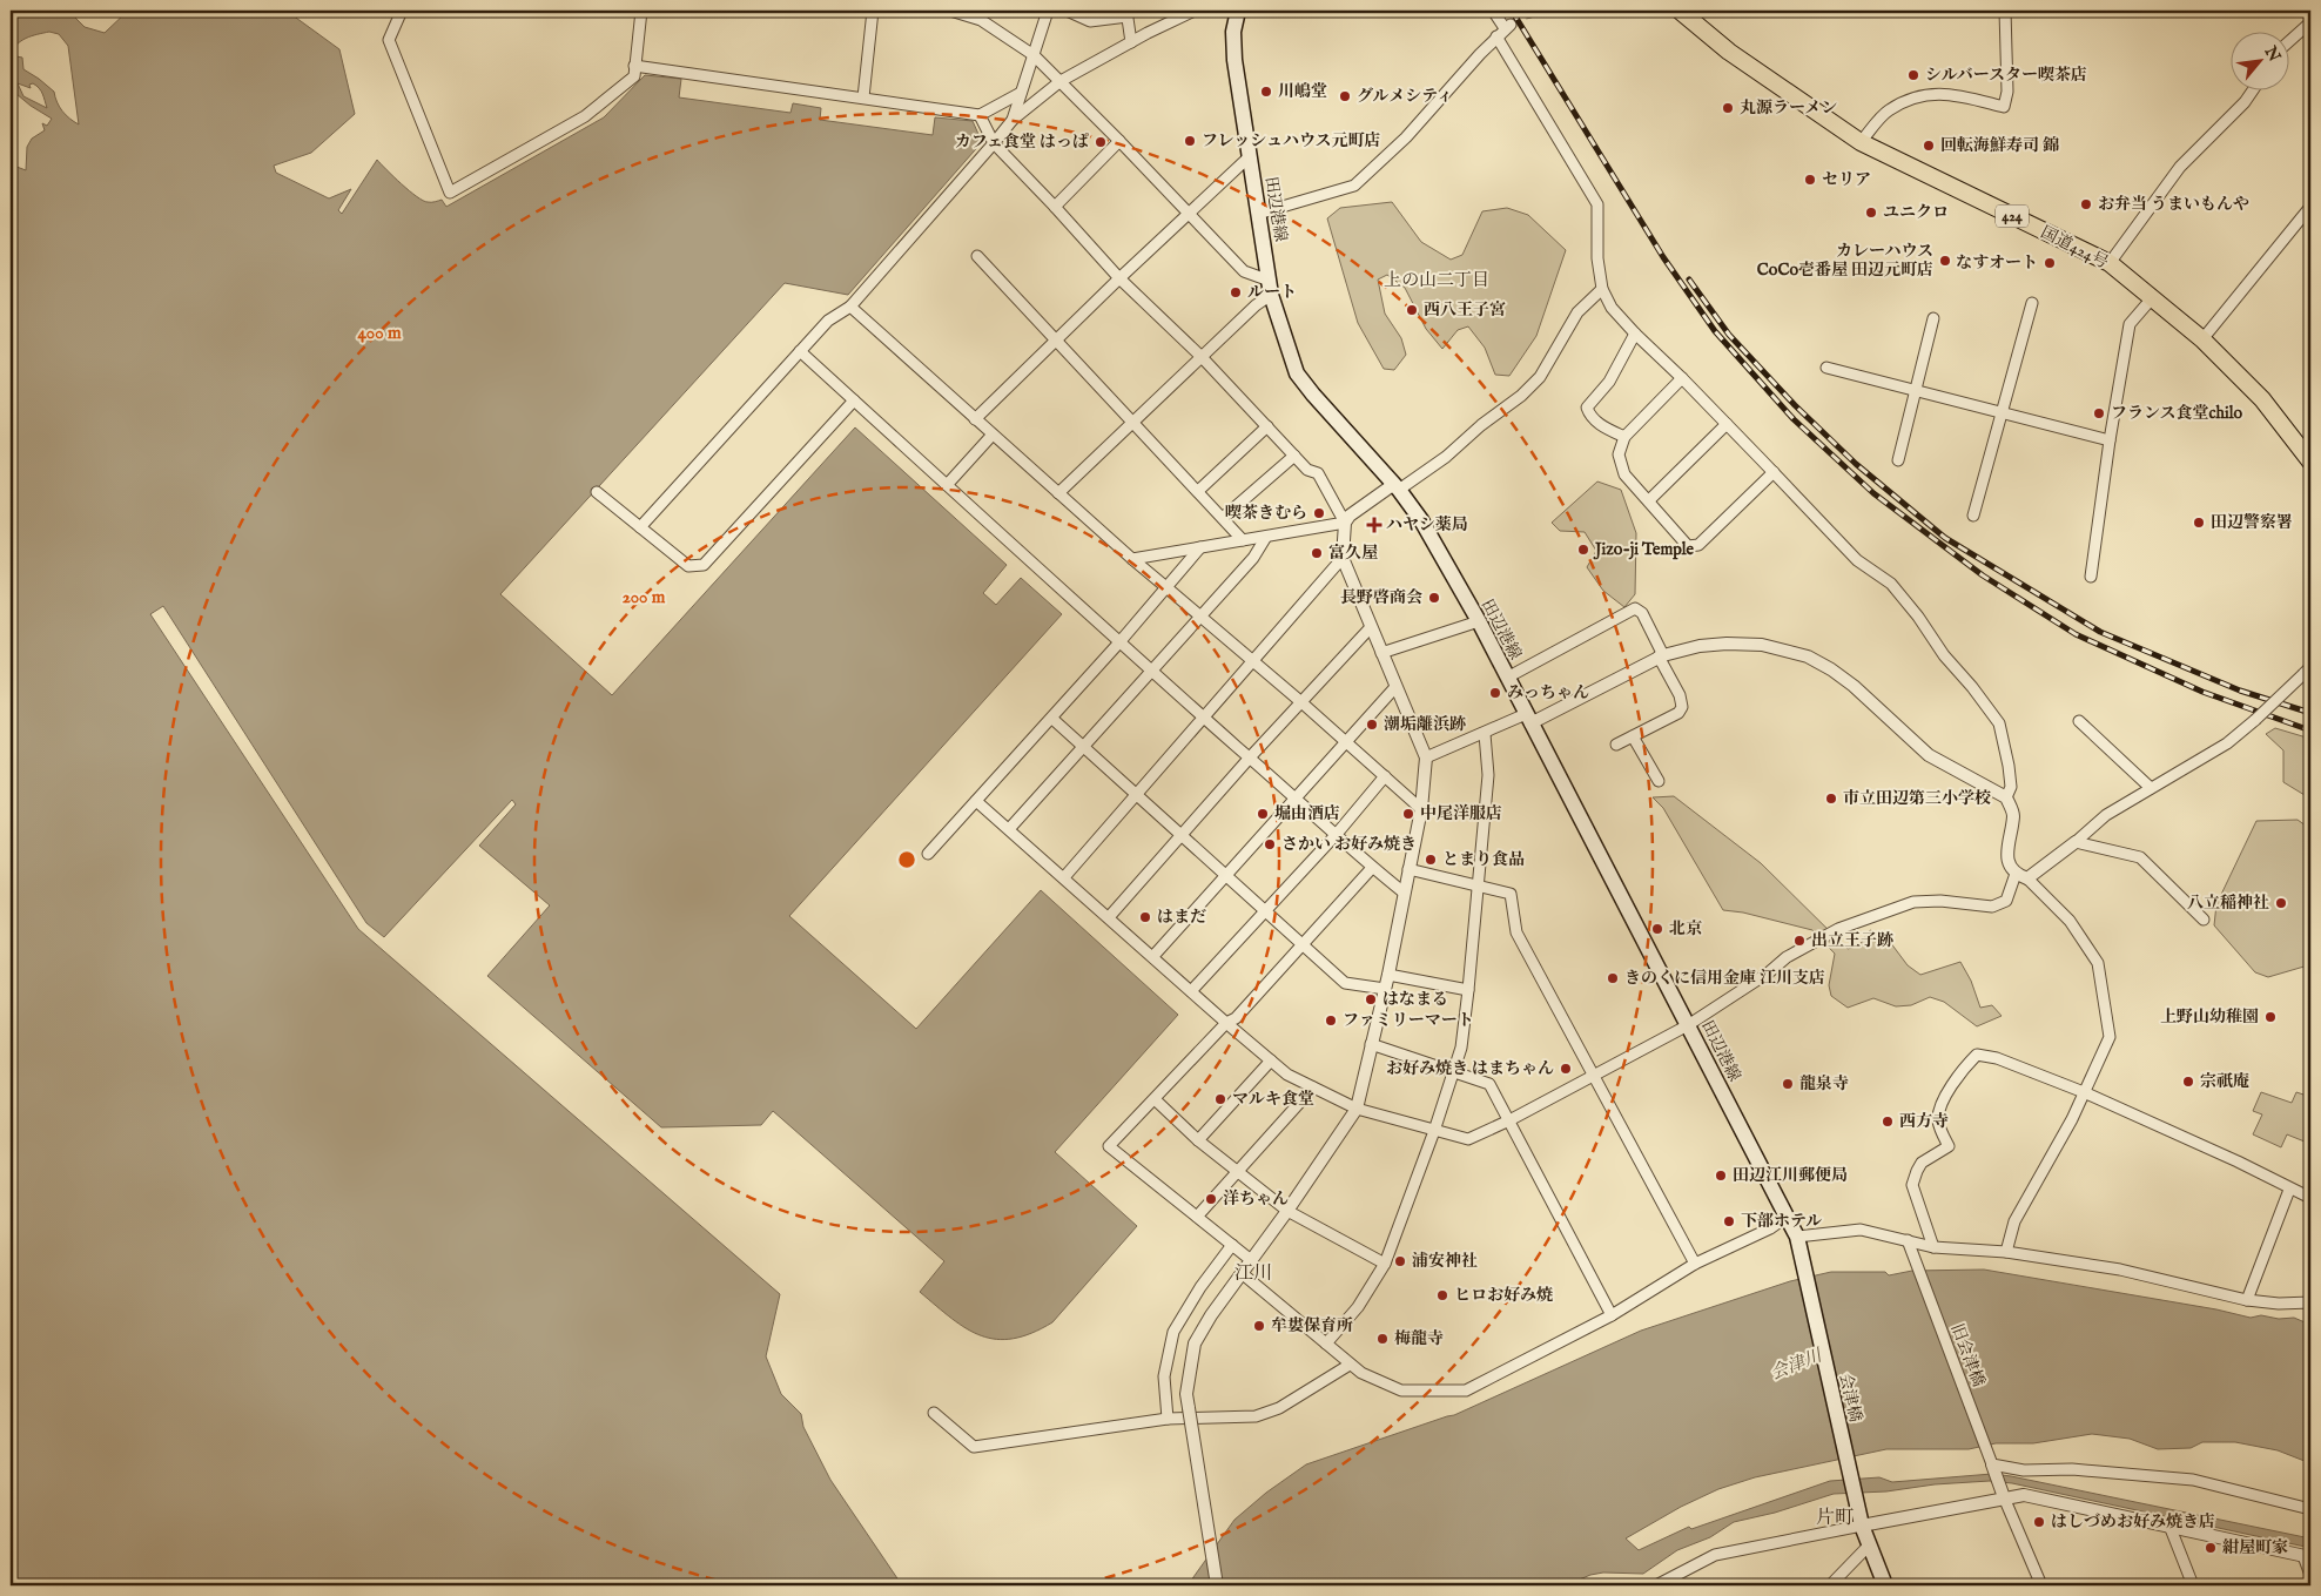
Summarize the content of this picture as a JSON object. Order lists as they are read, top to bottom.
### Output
{
  "streets": {
    "highway": ["424", "国道424号"],
    "main road": ["田辺港線", "会津橋"],
    "street": ["旧会津橋"]
  },
  "crossings": [
    ["田辺港線", "会津橋"]
  ],
  "districts": ["上の山二丁目", "江川", "片町"],
  "water": ["会津川"],
  "places": {
    "other": [
      "シルバースター喫茶店",
      "川嶋堂",
      "グルメシティ",
      "丸源ラーメン",
      "フレッシュハウス元町店",
      "カフェ食堂 はっぱ",
      "回転海鮮寿司 錦",
      "セリア",
      "お弁当 うまいもんや",
      "ユニクロ",
      "カレーハウス CoCo壱番屋 田辺元町店",
      "なすオート",
      "ルート",
      "西八王子宮",
      "フランス食堂chilo",
      "喫茶きむら",
      "田辺警察署",
      "Jizo-ji Temple",
      "富久屋",
      "長野啓商会",
      "みっちゃん",
      "潮垢離浜跡",
      "市立田辺第三小学校",
      "堀由酒店",
      "中尾洋服店",
      "さかい お好み焼き",
      "とまり食品",
      "八立稲神社",
      "はまだ",
      "北京",
      "出立王子跡",
      "きのくに信用金庫 江川支店",
      "はなまる",
      "上野山幼稚園",
      "ファミリーマート",
      "お好み焼き はまちゃん",
      "宗祇庵",
      "龍泉寺",
      "マルキ食堂",
      "西方寺",
      "田辺江川郵便局",
      "洋ちゃん",
      "下部ホテル",
      "浦安神社",
      "ヒロお好み焼",
      "牟婁保育所",
      "梅龍寺",
      "はしづめお好み焼き店",
      "紺屋町家"
    ],
    "health": ["ハヤシ薬局"]
  },
  "north": "top right",
  "rings": ["400 m", "200 m"]
}
